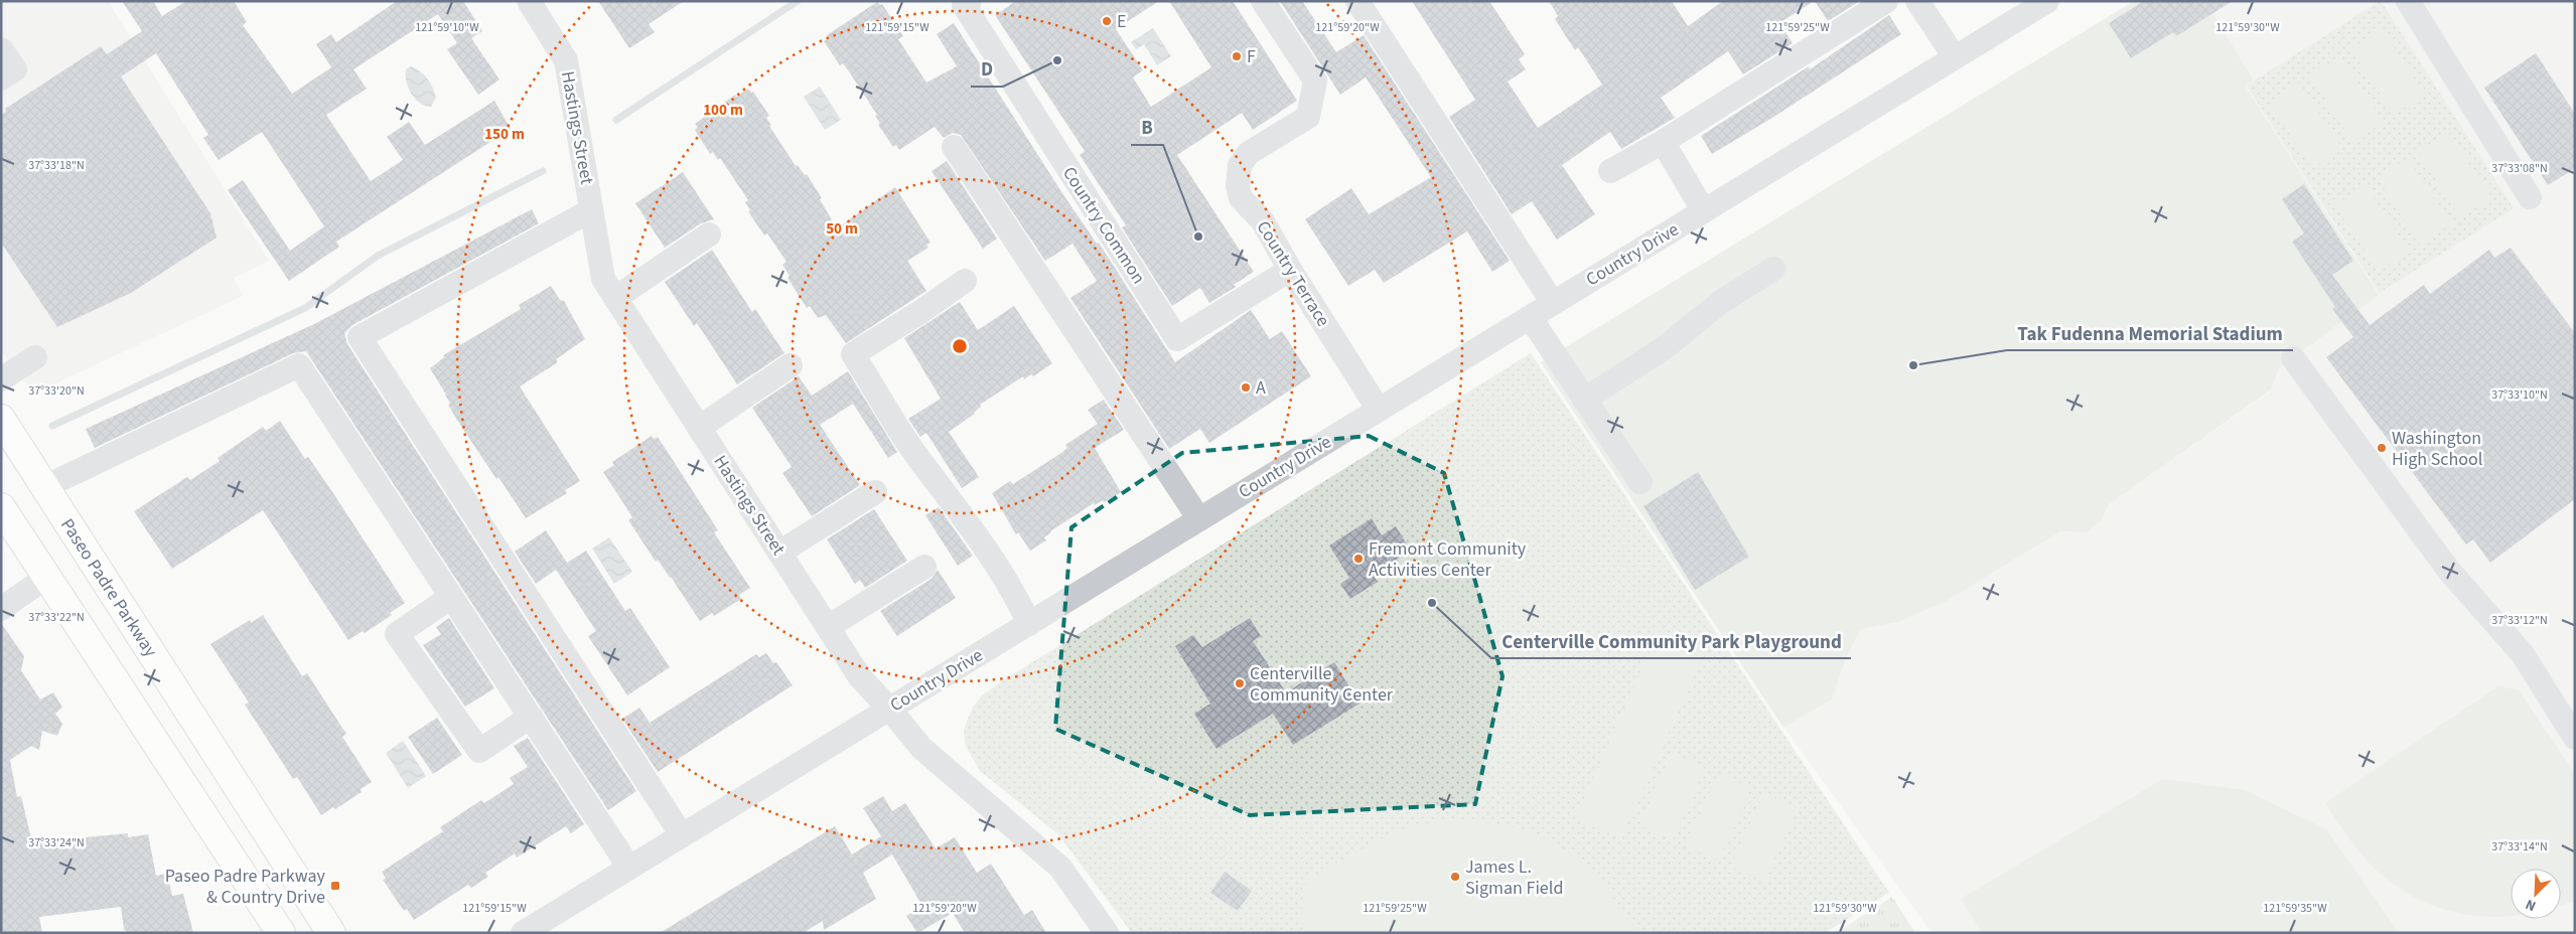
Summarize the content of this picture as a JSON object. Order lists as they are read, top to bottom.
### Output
{
  "streets": {
    "main road": ["Paseo Padre Parkway"],
    "street": [
      "Hastings Street",
      "Country Common",
      "Country Drive",
      "Country Terrace"
    ]
  },
  "crossings": [
    ["Hastings Street", "Country Drive"],
    ["Country Common", "Country Terrace"],
    ["Country Drive", "Country Terrace"]
  ],
  "places": {
    "other": [
      "E",
      "F",
      "D",
      "B",
      "Tak Fudenna Memorial Stadium",
      "A",
      "Washington High School",
      "Fremont Community Activities Center",
      "Centerville Community Park Playground",
      "Centerville Community Center",
      "James L. Sigman Field"
    ],
    "transit": ["Paseo Padre Parkway & Country Drive"]
  },
  "north": "bottom left",
  "coordinates": [
    "121°59'10\"W",
    "121°59'15\"W",
    "121°59'20\"W",
    "121°59'25\"W",
    "121°59'30\"W",
    "37°33'18\"N",
    "37°33'08\"N",
    "37°33'20\"N",
    "37°33'10\"N",
    "37°33'22\"N",
    "37°33'12\"N",
    "37°33'24\"N",
    "37°33'14\"N",
    "121°59'35\"W"
  ],
  "rings": ["100 m", "150 m", "50 m"]
}
